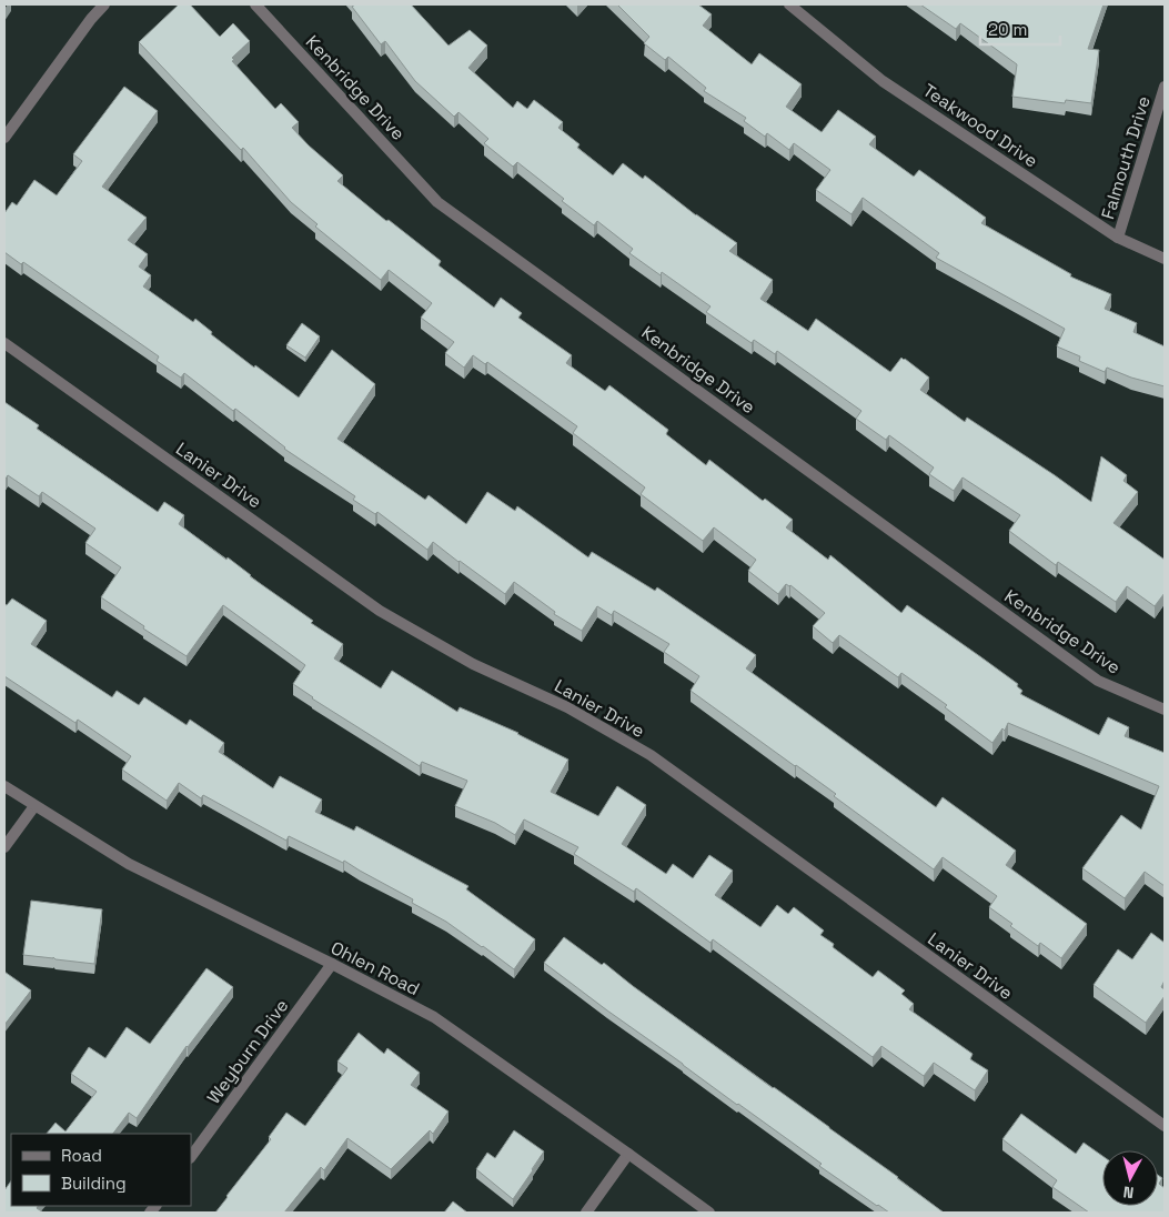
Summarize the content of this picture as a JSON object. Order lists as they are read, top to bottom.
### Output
{
  "streets": {
    "street": [
      "Kenbridge Drive",
      "Teakwood Drive",
      "Falmouth Drive",
      "Lanier Drive",
      "Ohlen Road",
      "Weyburn Drive"
    ]
  },
  "crossings": [
    ["Teakwood Drive", "Falmouth Drive"],
    ["Ohlen Road", "Weyburn Drive"]
  ],
  "legend": ["Road", "Building"],
  "scale_bar": "20 m",
  "north": "bottom"
}
